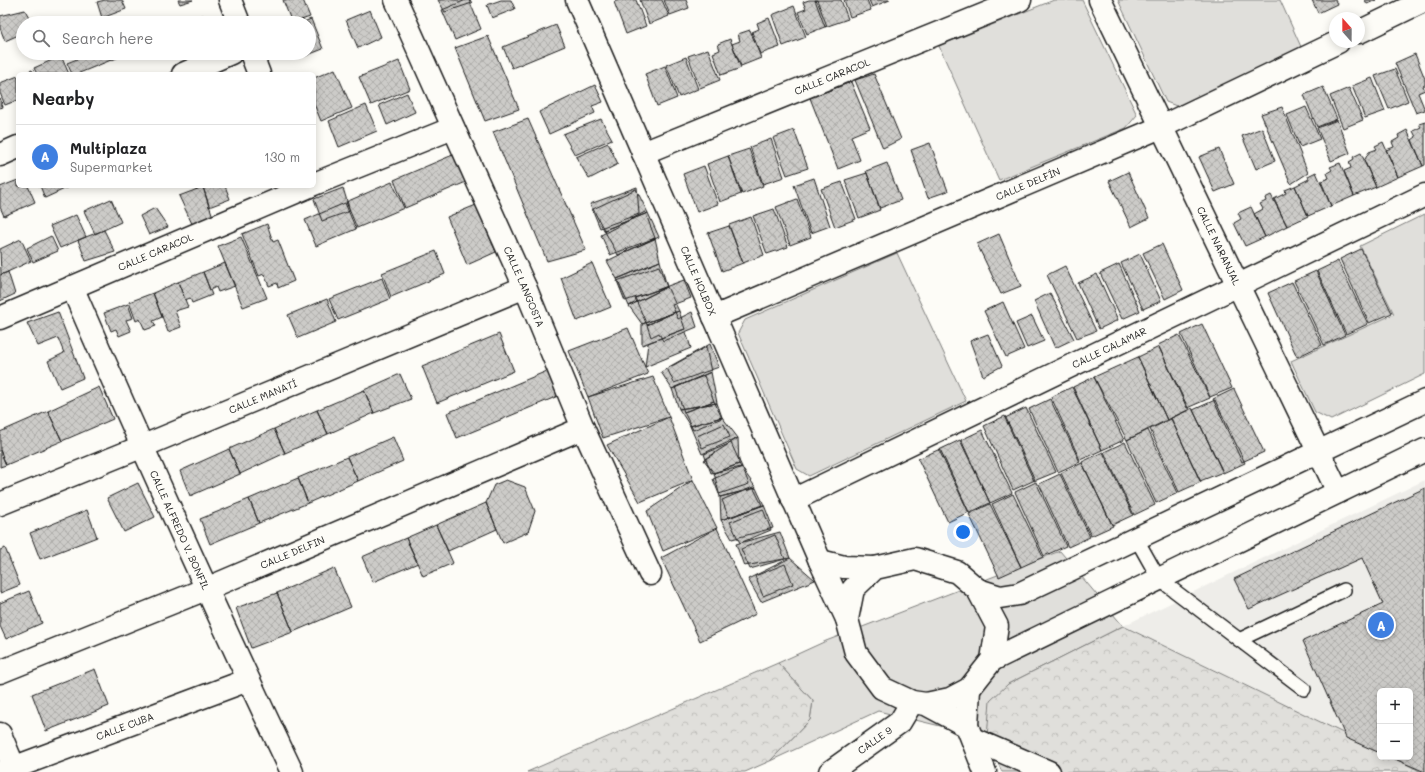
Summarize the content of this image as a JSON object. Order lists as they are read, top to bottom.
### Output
{
  "streets": {
    "street": [
      "CALLE CARACOL",
      "CALLE DELFÍN",
      "CALLE NARANJAL",
      "CALLE HOLBOX",
      "CALLE LANGOSTA",
      "CALLE CALAMAR",
      "CALLE MANATÍ",
      "CALLE ALFREDO V. BONFIL",
      "CALLE DELFIN",
      "CALLE CUBA",
      "CALLE 9"
    ]
  },
  "crossings": [
    ["CALLE CARACOL", "CALLE HOLBOX"],
    ["CALLE CARACOL", "CALLE LANGOSTA"],
    ["CALLE CARACOL", "CALLE ALFREDO V. BONFIL"],
    ["CALLE DELFÍN", "CALLE NARANJAL"],
    ["CALLE DELFÍN", "CALLE HOLBOX"],
    ["CALLE NARANJAL", "CALLE CALAMAR"],
    ["CALLE HOLBOX", "CALLE CALAMAR"],
    ["CALLE HOLBOX", "CALLE 9"],
    ["CALLE LANGOSTA", "CALLE MANATÍ"],
    ["CALLE LANGOSTA", "CALLE DELFIN"],
    ["CALLE MANATÍ", "CALLE ALFREDO V. BONFIL"],
    ["CALLE ALFREDO V. BONFIL", "CALLE DELFIN"],
    ["CALLE ALFREDO V. BONFIL", "CALLE CUBA"]
  ],
  "north": "top",
  "page": {
    "search": "Search here",
    "heading": "Nearby",
    "list": [
      {
        "mark": "A",
        "name": "Multiplaza",
        "note": "Supermarket",
        "value": "130 m"
      }
    ],
    "pins": "A",
    "map_buttons": ["+", "−"]
  }
}
